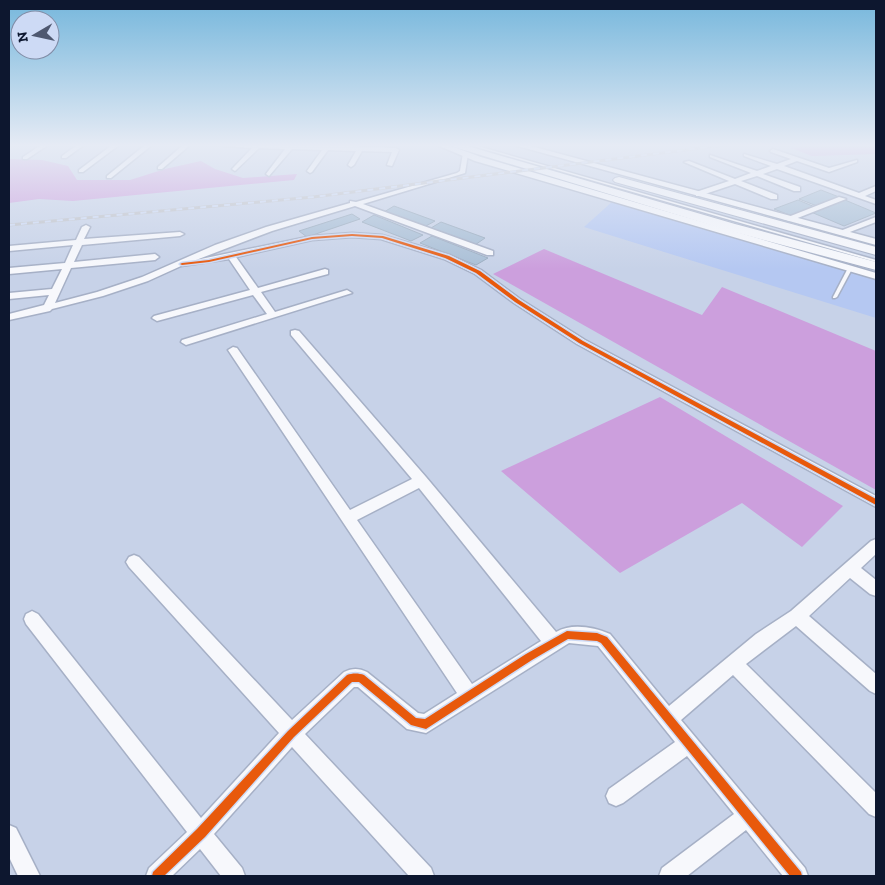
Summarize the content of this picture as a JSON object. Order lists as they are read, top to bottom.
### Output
{
  "north": "left"
}
